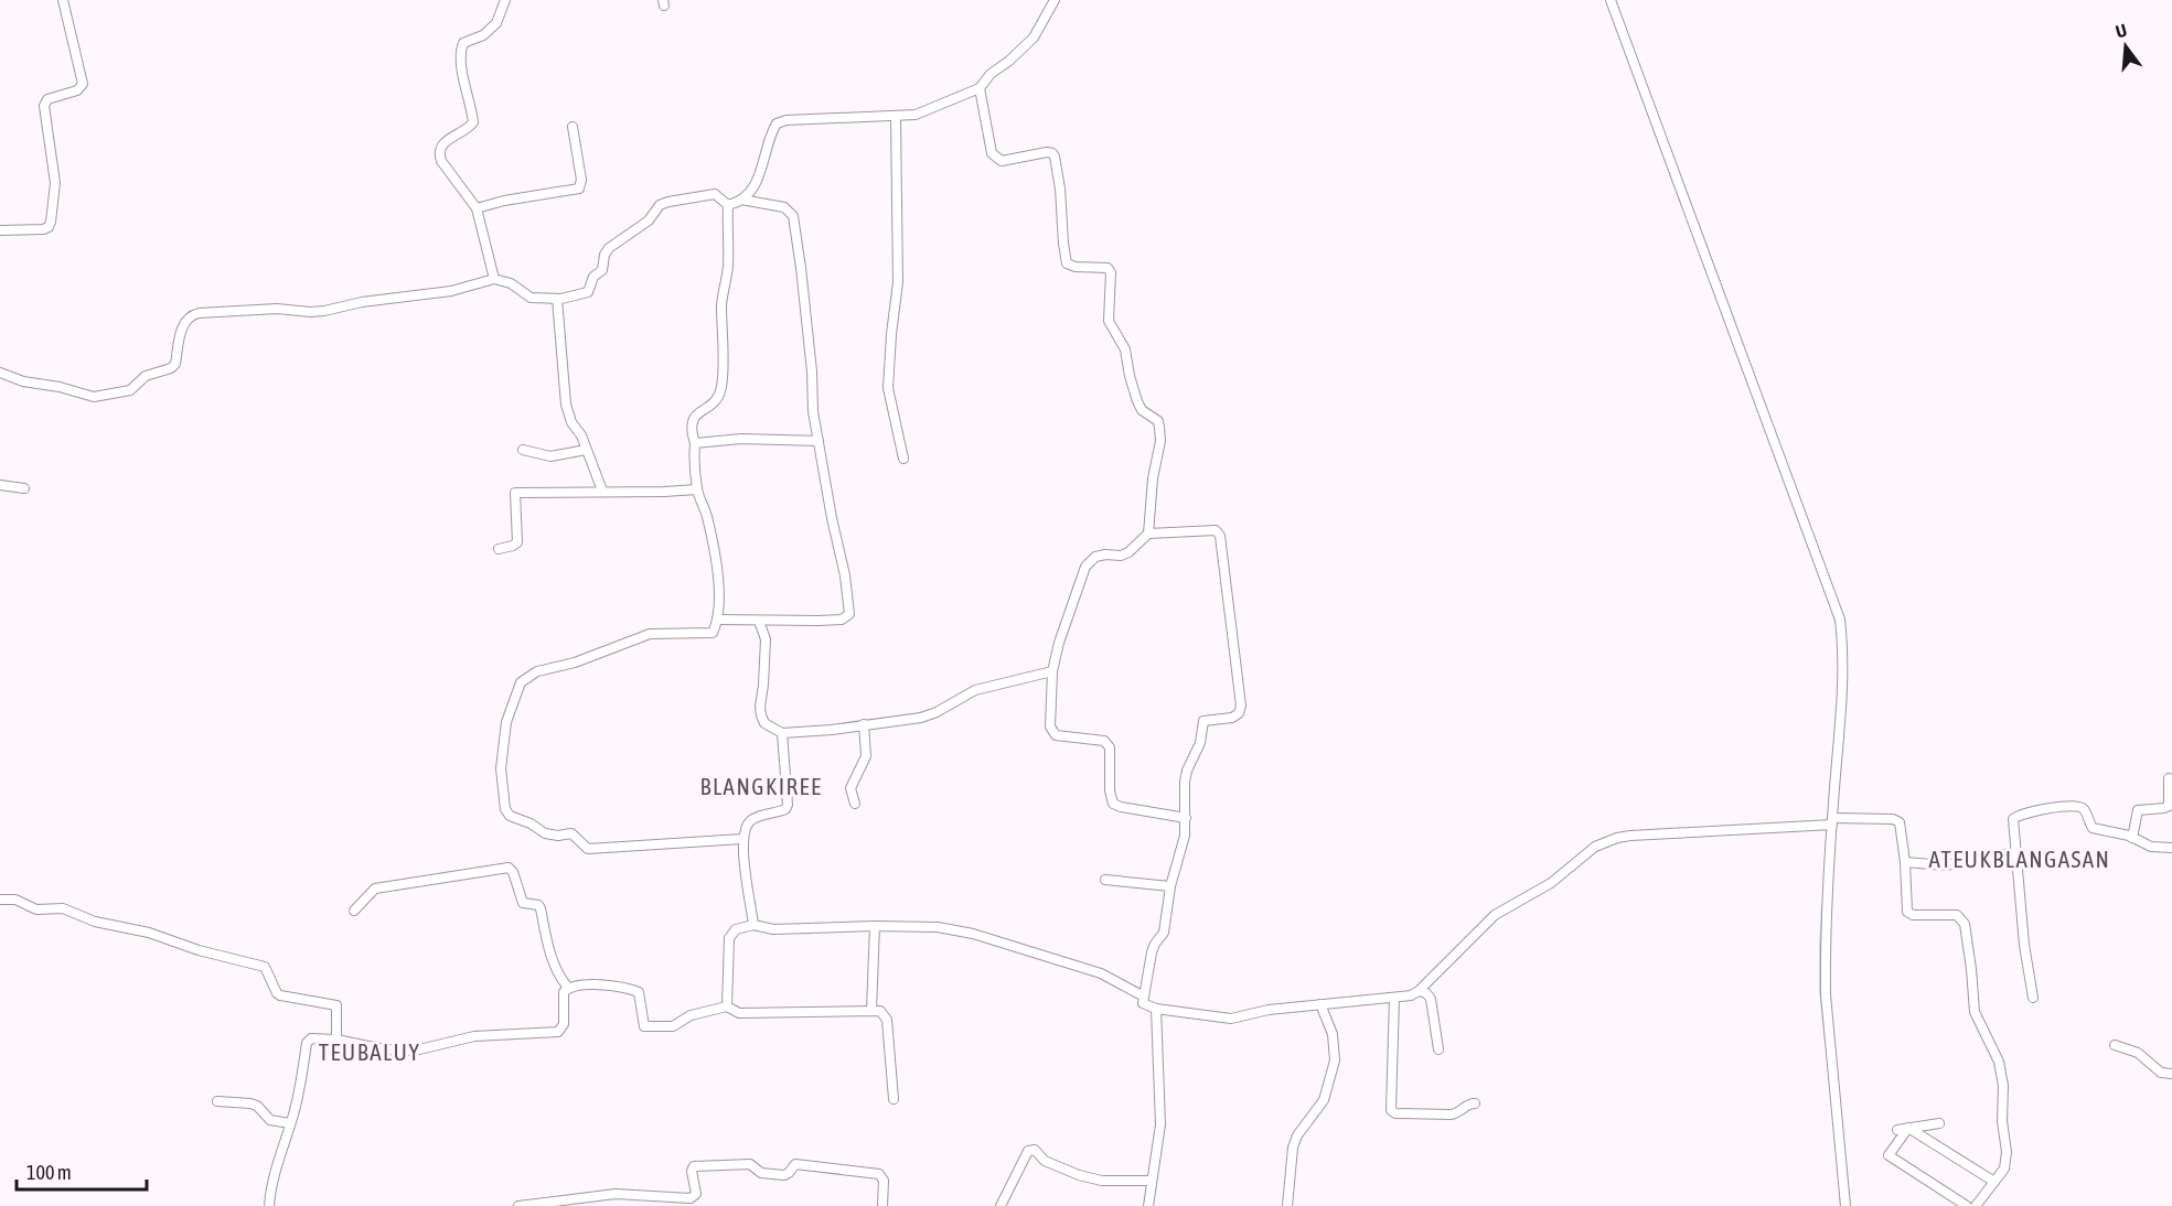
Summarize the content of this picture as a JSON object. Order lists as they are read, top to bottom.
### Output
{
  "districts": ["BLANGKIREE", "ATEUKBLANGASAN", "TEUBALUY"],
  "scale_bar": "100 m",
  "north": "top"
}
